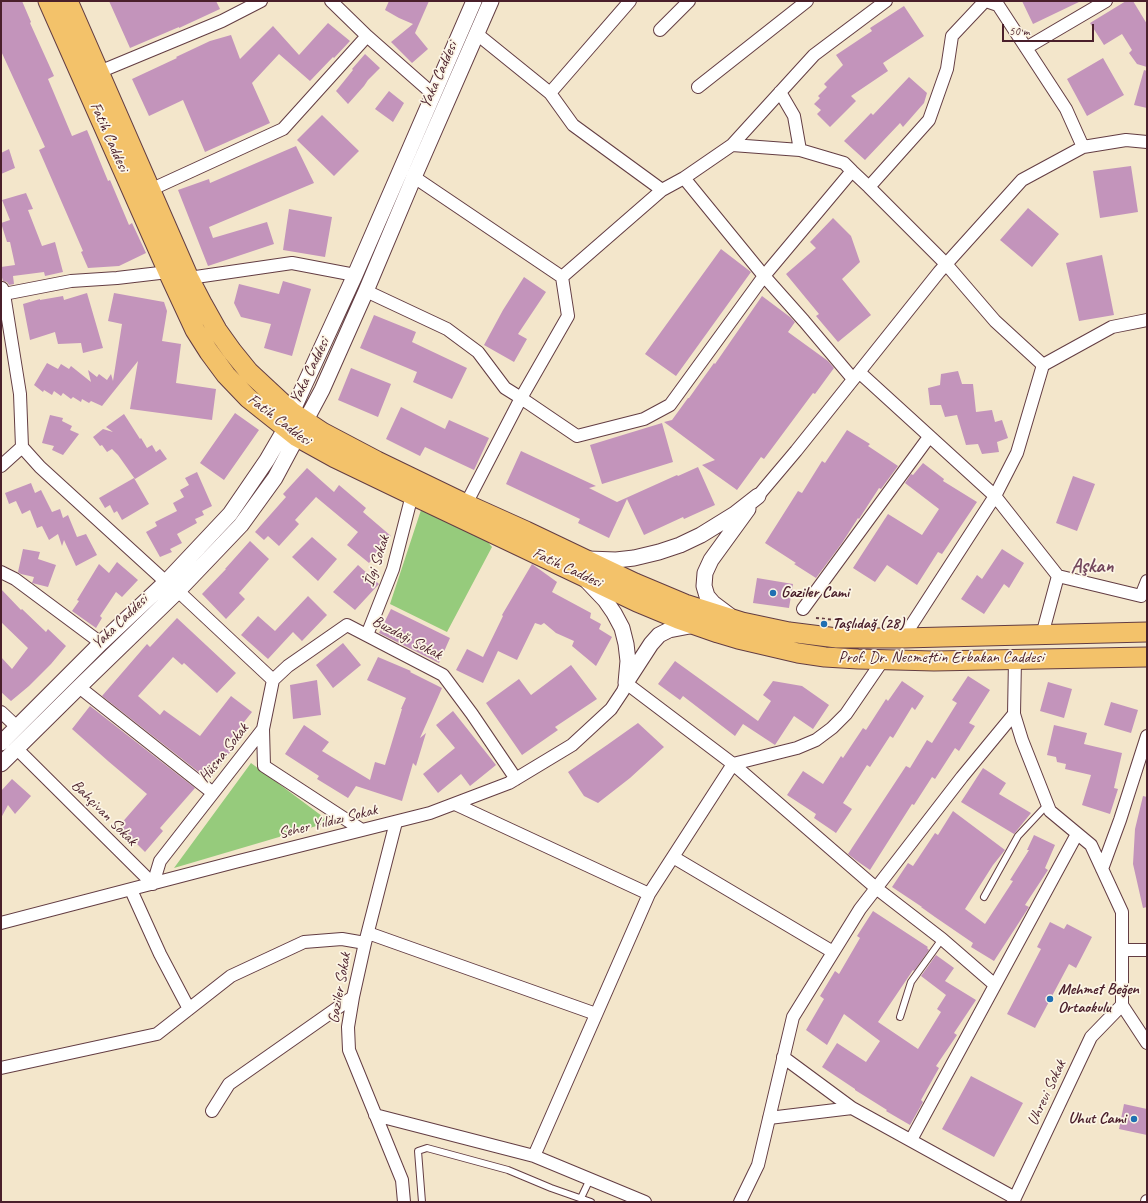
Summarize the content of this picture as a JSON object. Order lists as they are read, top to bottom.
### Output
{
  "streets": {
    "main road": ["Fatih Caddesi", "Prof. Dr. Necmettin Erbakan Caddesi"],
    "street": [
      "Yaka Caddesi",
      "İlgi Sokak",
      "Buzdağı Sokak",
      "Hüsna Sokak",
      "Bahçivan Sokak",
      "Seher Yıldızı Sokak",
      "Gaziler Sokak",
      "Uhrevi Sokak"
    ]
  },
  "crossings": [
    ["Yaka Caddesi", "Fatih Caddesi"],
    ["Yaka Caddesi", "Bahçivan Sokak"],
    ["Fatih Caddesi", "İlgi Sokak"],
    ["Fatih Caddesi", "Prof. Dr. Necmettin Erbakan Caddesi"],
    ["İlgi Sokak", "Buzdağı Sokak"],
    ["Buzdağı Sokak", "Hüsna Sokak"],
    ["Buzdağı Sokak", "Seher Yıldızı Sokak"],
    ["Hüsna Sokak", "Bahçivan Sokak"],
    ["Hüsna Sokak", "Seher Yıldızı Sokak"],
    ["Bahçivan Sokak", "Seher Yıldızı Sokak"],
    ["Seher Yıldızı Sokak", "Gaziler Sokak"]
  ],
  "districts": ["Aşkan"],
  "places": [
    "Gaziler Cami",
    "Taşlıdağ (28)",
    "Mehmet Beğen Ortaokulu",
    "Uhut Cami"
  ],
  "scale_bar": "50 m"
}
